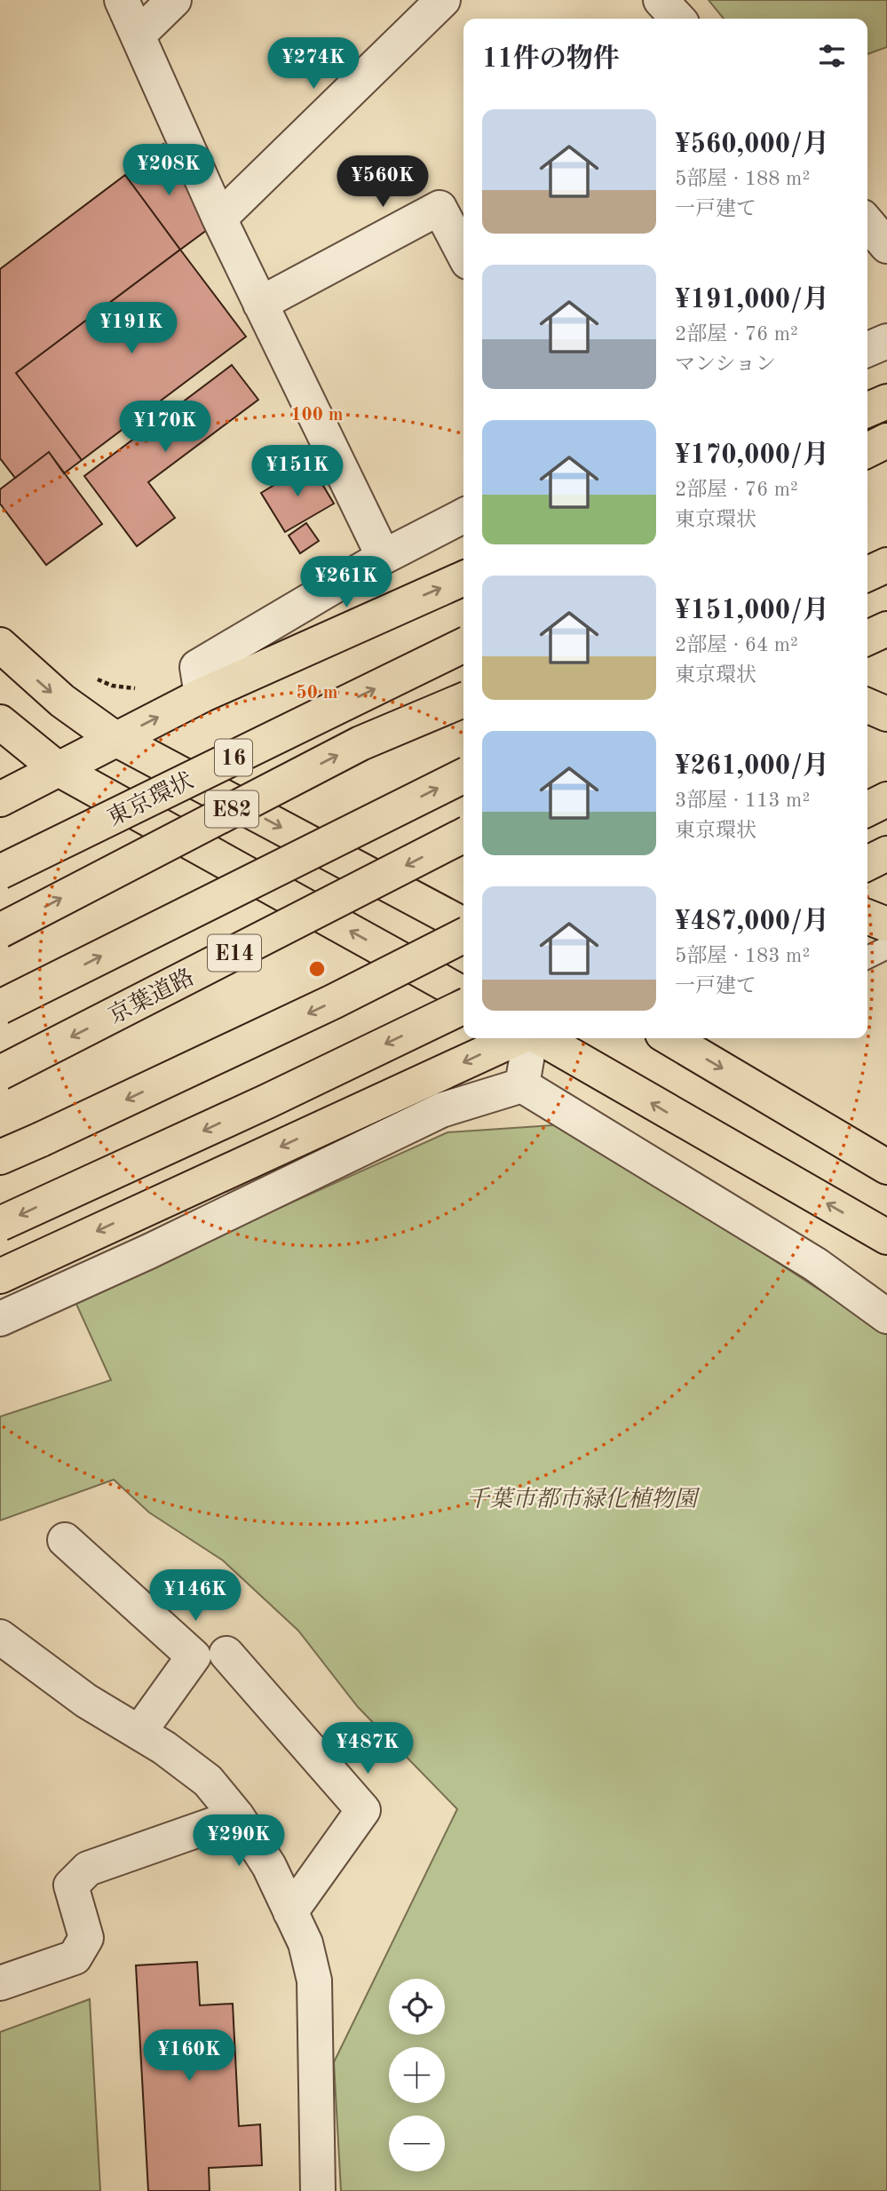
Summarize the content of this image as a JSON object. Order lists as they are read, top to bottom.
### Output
{
  "streets": {
    "highway": [
      "16",
      "東京環状",
      "E82",
      "E14",
      "京葉道路"
    ]
  },
  "parks": ["千葉市都市緑化植物園"],
  "page": {
    "heading": "11件の物件",
    "price": [
      "¥274K",
      "¥208K",
      "¥560K",
      "¥191K",
      "¥170K",
      "¥151K",
      "¥261K",
      "¥146K",
      "¥487K",
      "¥290K",
      "¥160K"
    ],
    "list": [
      {
        "name": "¥560,000/月",
        "note": "5部屋 · 188 m² · 一戸建て"
      },
      {
        "name": "¥191,000/月",
        "note": "2部屋 · 76 m² · マンション"
      },
      {
        "name": "¥170,000/月",
        "note": "2部屋 · 76 m² · 東京環状"
      },
      {
        "name": "¥151,000/月",
        "note": "2部屋 · 64 m² · 東京環状"
      },
      {
        "name": "¥261,000/月",
        "note": "3部屋 · 113 m² · 東京環状"
      },
      {
        "name": "¥487,000/月",
        "note": "5部屋 · 183 m² · 一戸建て"
      }
    ],
    "map_buttons": ["+", "−"]
  },
  "rings": ["100 m", "50 m"]
}
